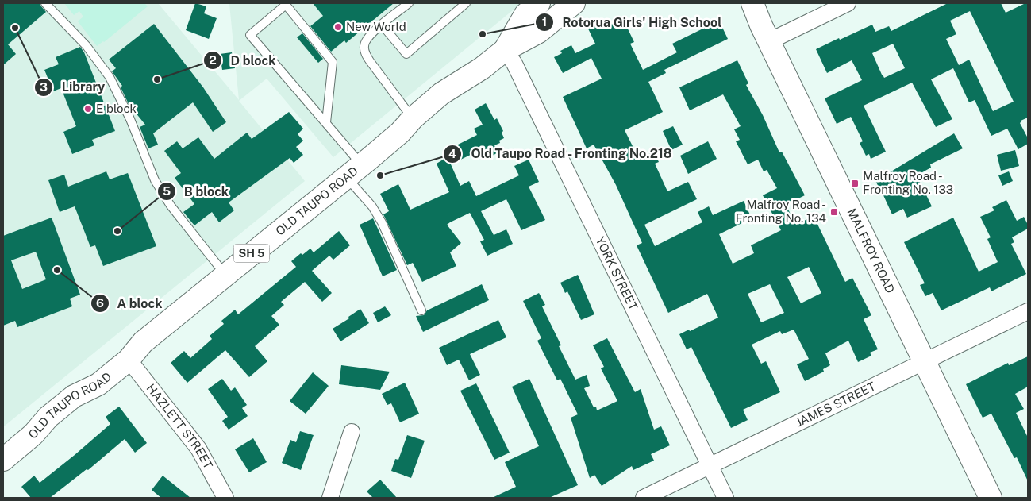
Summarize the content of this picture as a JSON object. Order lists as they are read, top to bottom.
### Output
{
  "streets": {
    "main road": ["OLD TAUPO ROAD", "MALFROY ROAD", "SH 5"],
    "street": ["YORK STREET", "JAMES STREET", "HAZLETT STREET"]
  },
  "crossings": [
    ["OLD TAUPO ROAD", "YORK STREET"],
    ["OLD TAUPO ROAD", "HAZLETT STREET"],
    ["MALFROY ROAD", "JAMES STREET"],
    ["YORK STREET", "JAMES STREET"]
  ],
  "places": {
    "other": [
      "New World",
      "Library",
      "Rotorua Girls' High School",
      "D block",
      "E block",
      "Old Taupo Road - Fronting No.218",
      "B block",
      "A block"
    ],
    "transit": ["Malfroy Road - Fronting No. 133", "Malfroy Road - Fronting No. 134"]
  }
}
